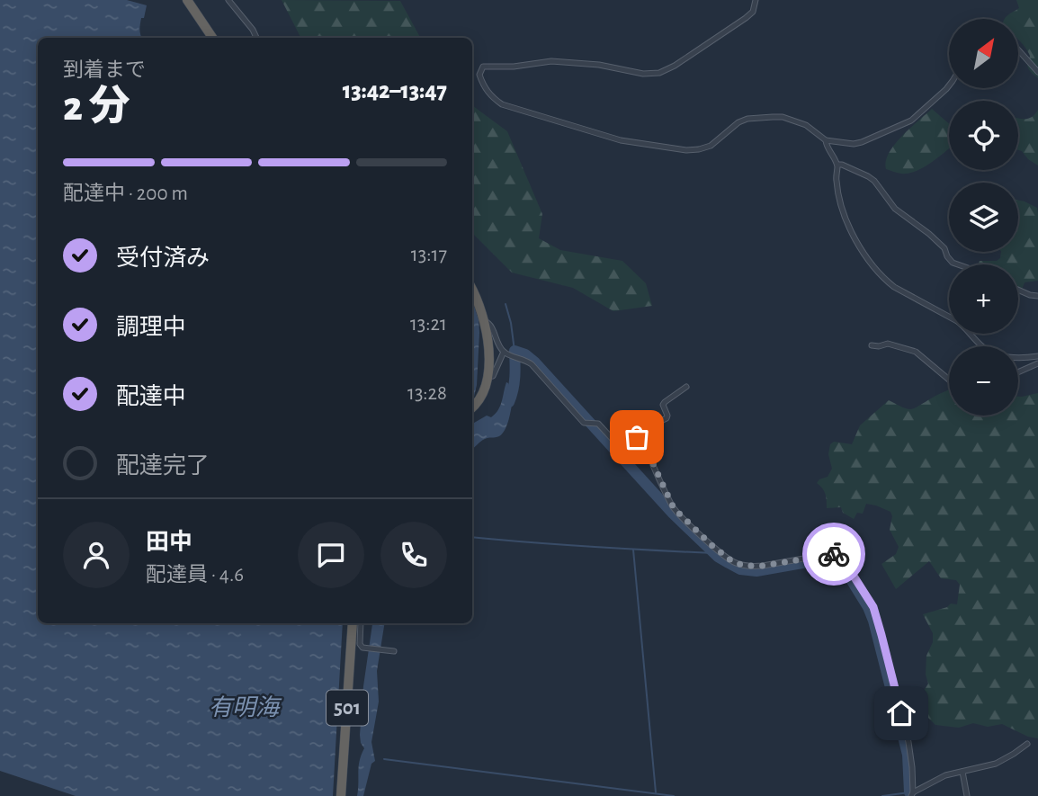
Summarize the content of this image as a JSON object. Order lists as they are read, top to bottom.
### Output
{
  "streets": {
    "highway": ["501"]
  },
  "water": ["有明海"],
  "north": "top right",
  "page": {
    "map_buttons": ["+", "−"],
    "heading": ["2 分", "到着まで", "13:42–13:47"],
    "panel": ["田中", "配達員 · 4.6"],
    "bar": "配達中 · 200 m",
    "list": [
      ["受付済み", "13:17"],
      ["調理中", "13:21"],
      ["配達中", "13:28"],
      "配達完了"
    ]
  }
}
